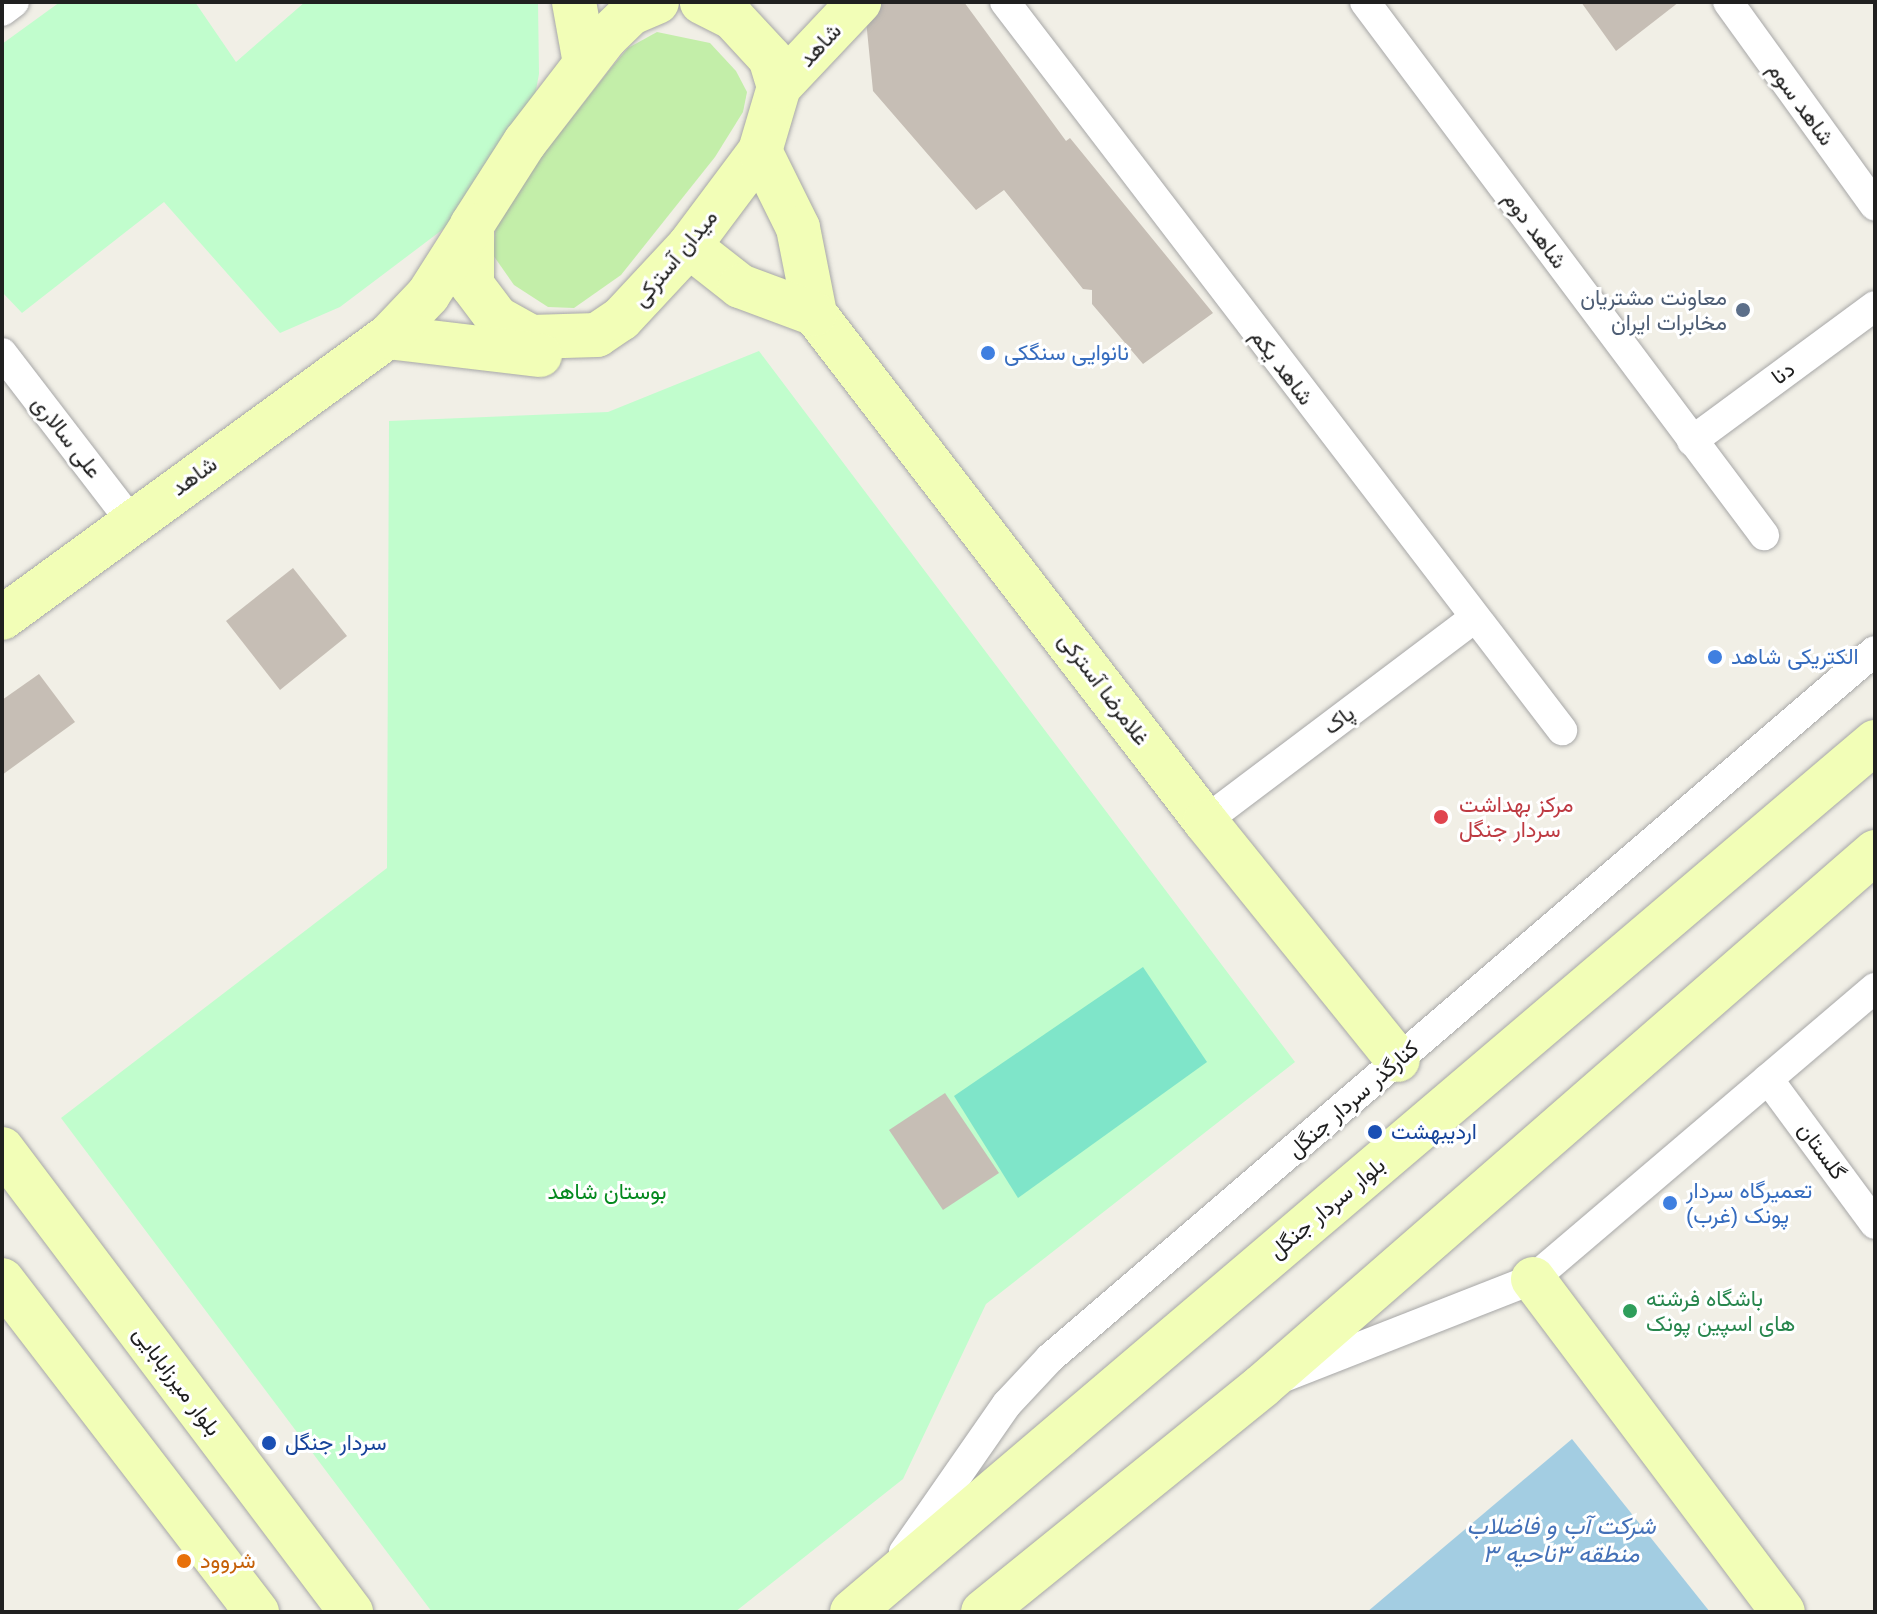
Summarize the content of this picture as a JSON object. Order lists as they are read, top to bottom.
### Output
{
  "streets": {
    "street": [
      "شاهد",
      "شاهد سوم",
      "شاهد دوم",
      "میدان آسترکی",
      "شاهد یکم",
      "دنا",
      "علی سالاری",
      "غلامرضا آسترکی",
      "پاک",
      "کنارگذر سردار جنگل",
      "گلستان",
      "بلوار سردار جنگل",
      "بلوار میرزابابایی"
    ]
  },
  "crossings": [
    ["شاهد", "میدان آسترکی"],
    ["شاهد", "علی سالاری"],
    ["شاهد دوم", "دنا"],
    ["شاهد یکم", "پاک"],
    ["غلامرضا آسترکی", "پاک"],
    ["غلامرضا آسترکی", "کنارگذر سردار جنگل"],
    ["کنارگذر سردار جنگل", "بلوار سردار جنگل"]
  ],
  "water": ["شرکت آب و فاضلاب منطقه ۳ناحیه ۳"],
  "parks": ["بوستان شاهد"],
  "places": [
    "معاونت مشتریان مخابرات ایران",
    "نانوایی سنگکی",
    "الکتریکی شاهد",
    "مرکز بهداشت سردار جنگل",
    "اردیبهشت",
    "تعمیرگاه سردار پونک (غرب)",
    "باشگاه فرشته های اسپین پونک",
    "سردار جنگل",
    "شروود"
  ]
}
